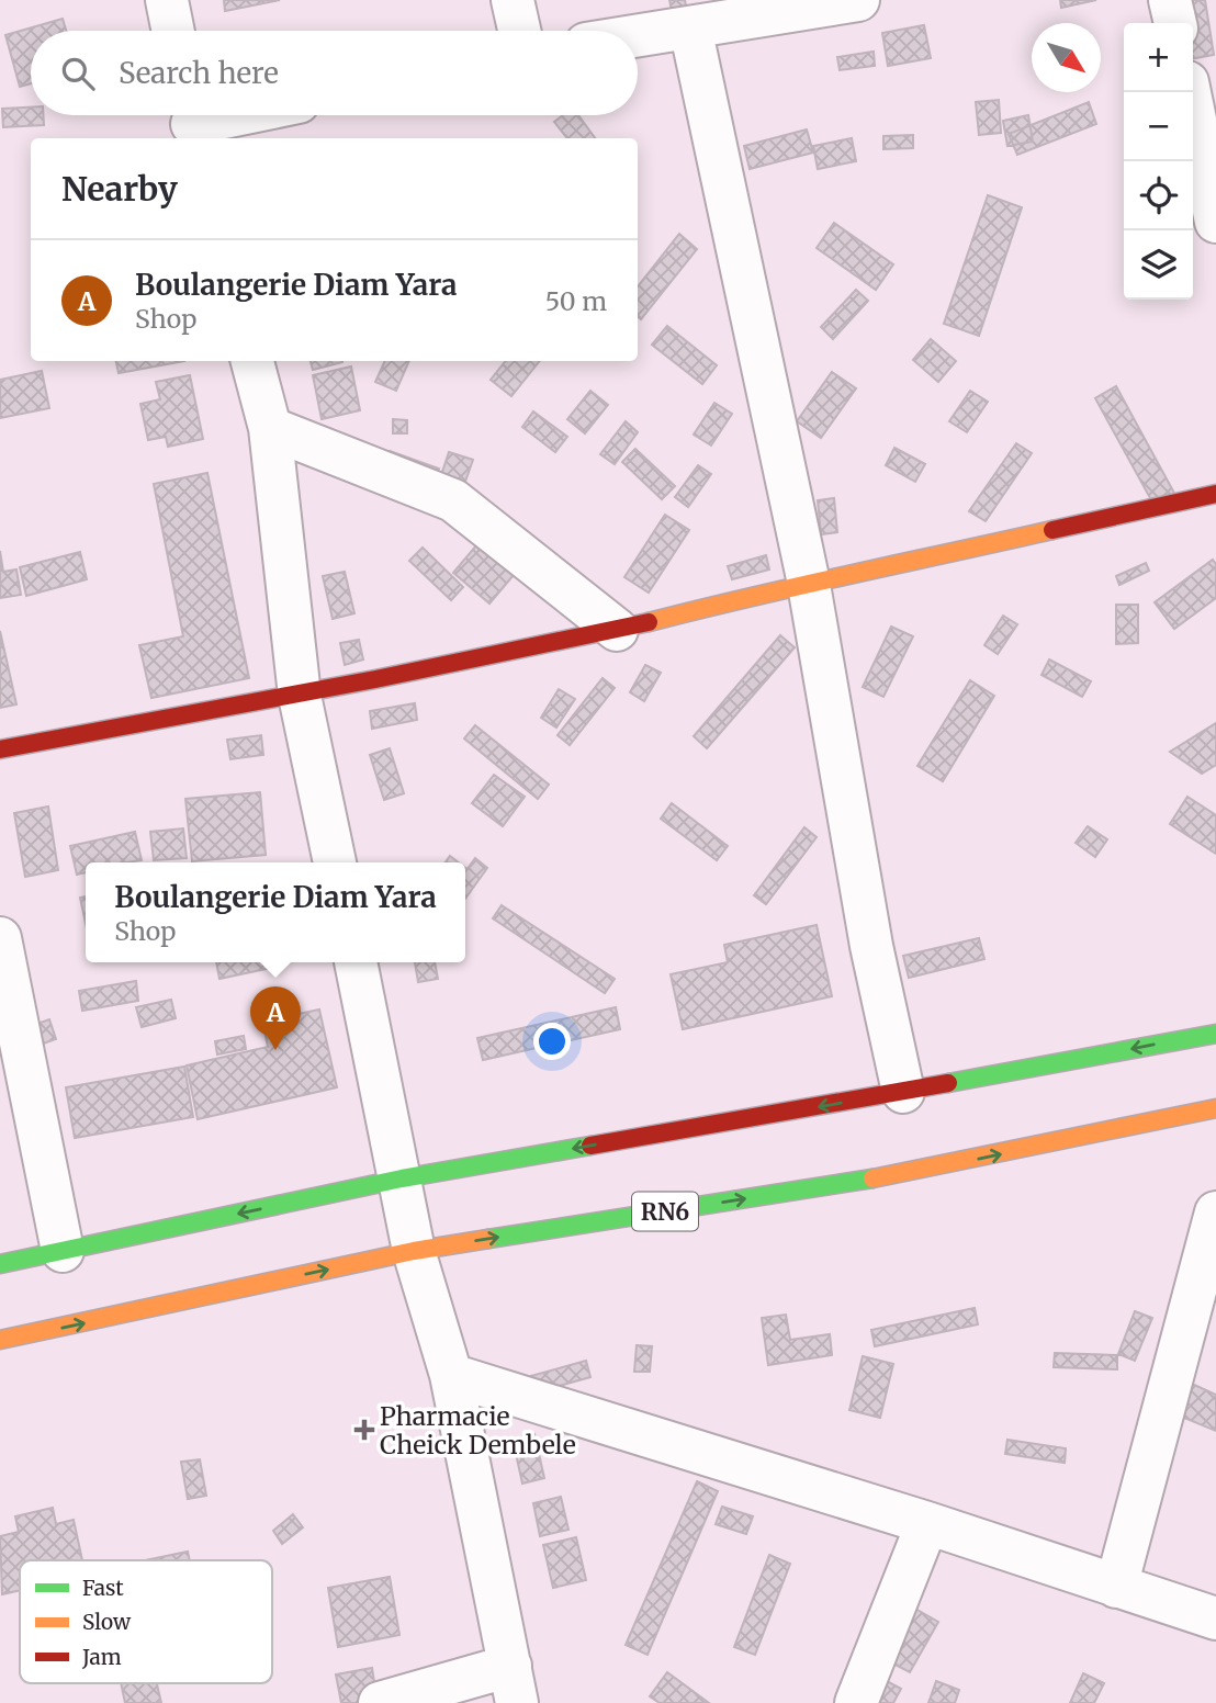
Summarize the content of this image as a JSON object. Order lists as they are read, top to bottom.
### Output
{
  "streets": {
    "main road": ["RN6"]
  },
  "places": {
    "health": ["Pharmacie Cheick Dembele"]
  },
  "legend": ["Fast", "Slow", "Jam"],
  "north": "bottom right",
  "page": {
    "map_buttons": ["+", "−"],
    "search": "Search here",
    "heading": "Nearby",
    "list": [
      {
        "mark": "A",
        "name": "Boulangerie Diam Yara",
        "note": "Shop",
        "value": "50 m"
      }
    ],
    "popup": ["Boulangerie Diam Yara", "Shop"],
    "pins": "A"
  }
}
